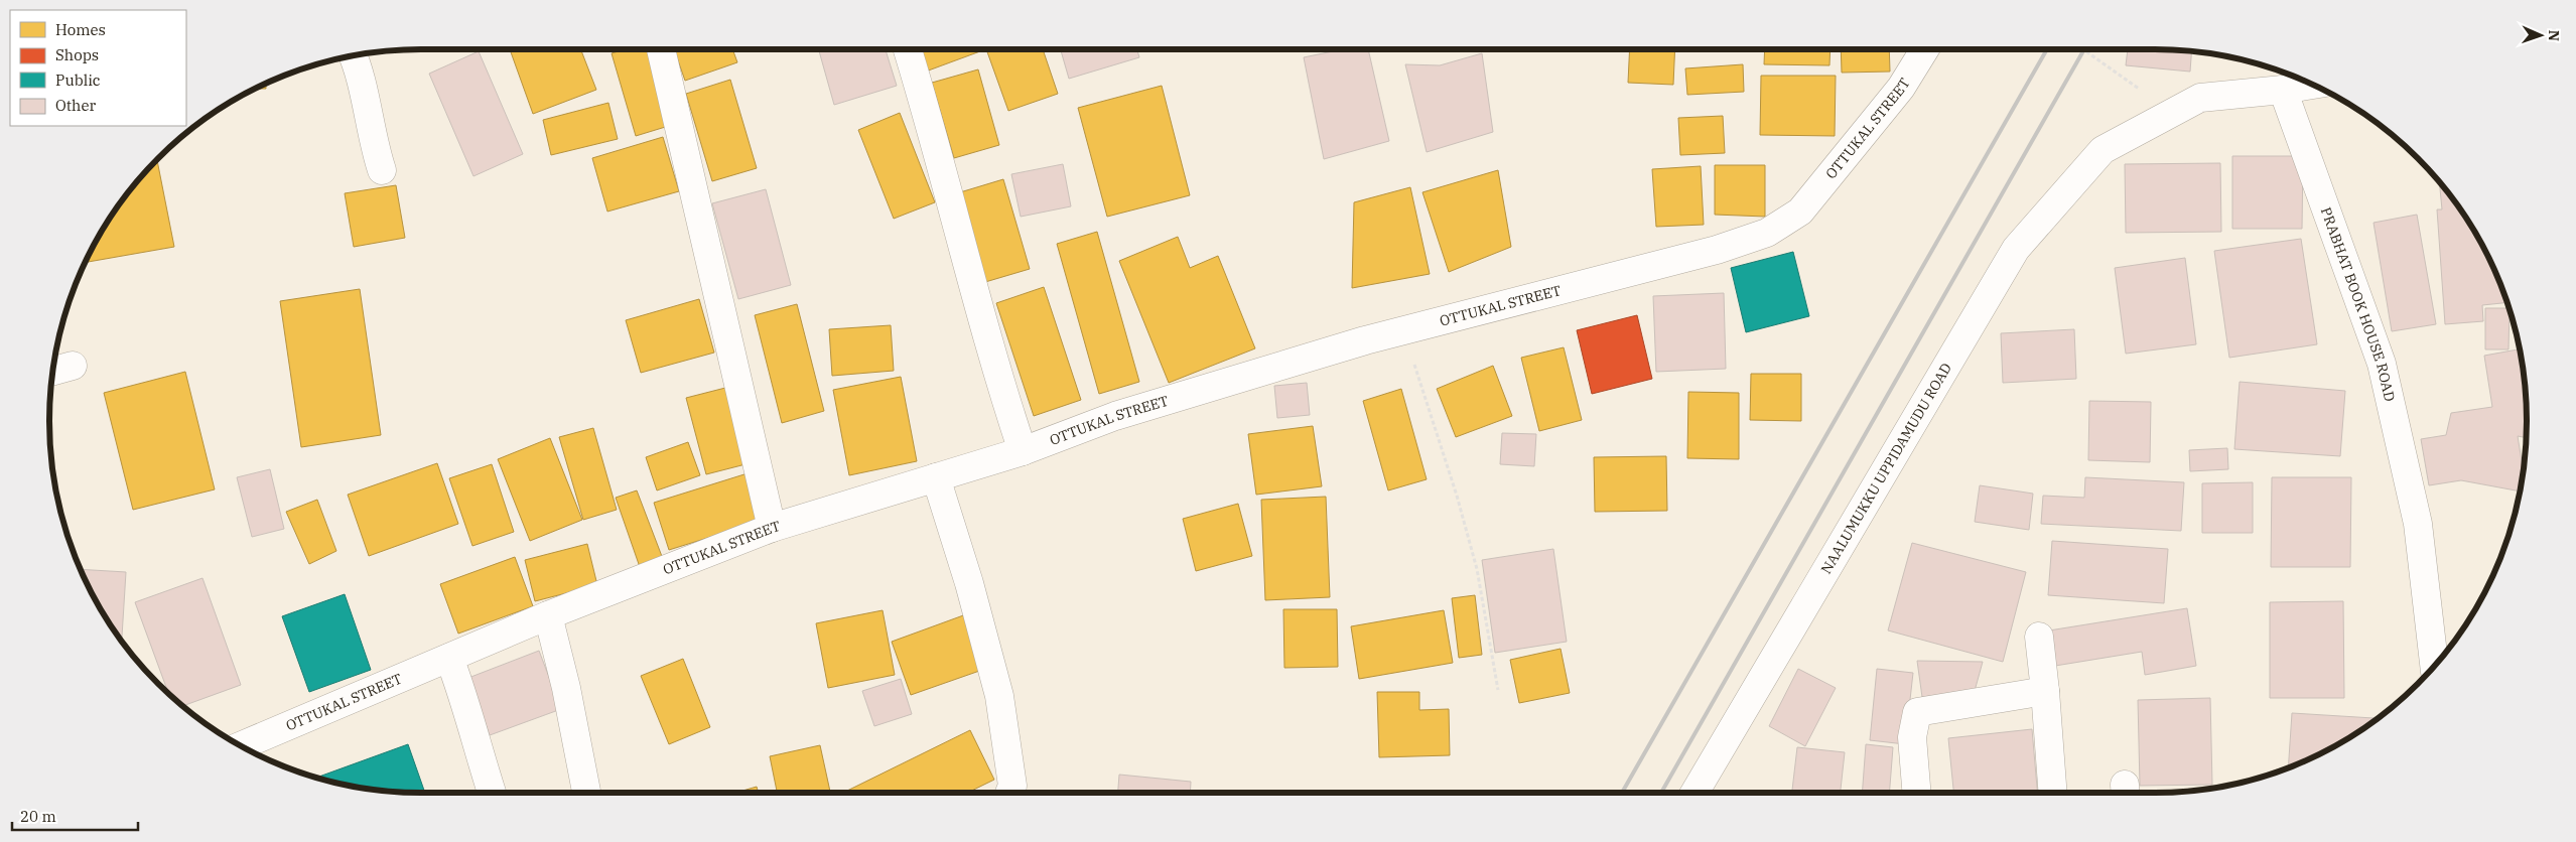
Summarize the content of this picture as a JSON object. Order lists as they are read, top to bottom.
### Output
{
  "streets": {
    "street": ["OTTUKAL STREET", "PRABHAT BOOK HOUSE ROAD", "NAALUMUKKU UPPIDAMUDU ROAD"]
  },
  "crossings": [
    ["PRABHAT BOOK HOUSE ROAD", "NAALUMUKKU UPPIDAMUDU ROAD"]
  ],
  "legend": [
    "Homes",
    "Shops",
    "Public",
    "Other"
  ],
  "scale_bar": "20 m",
  "north": "right"
}
